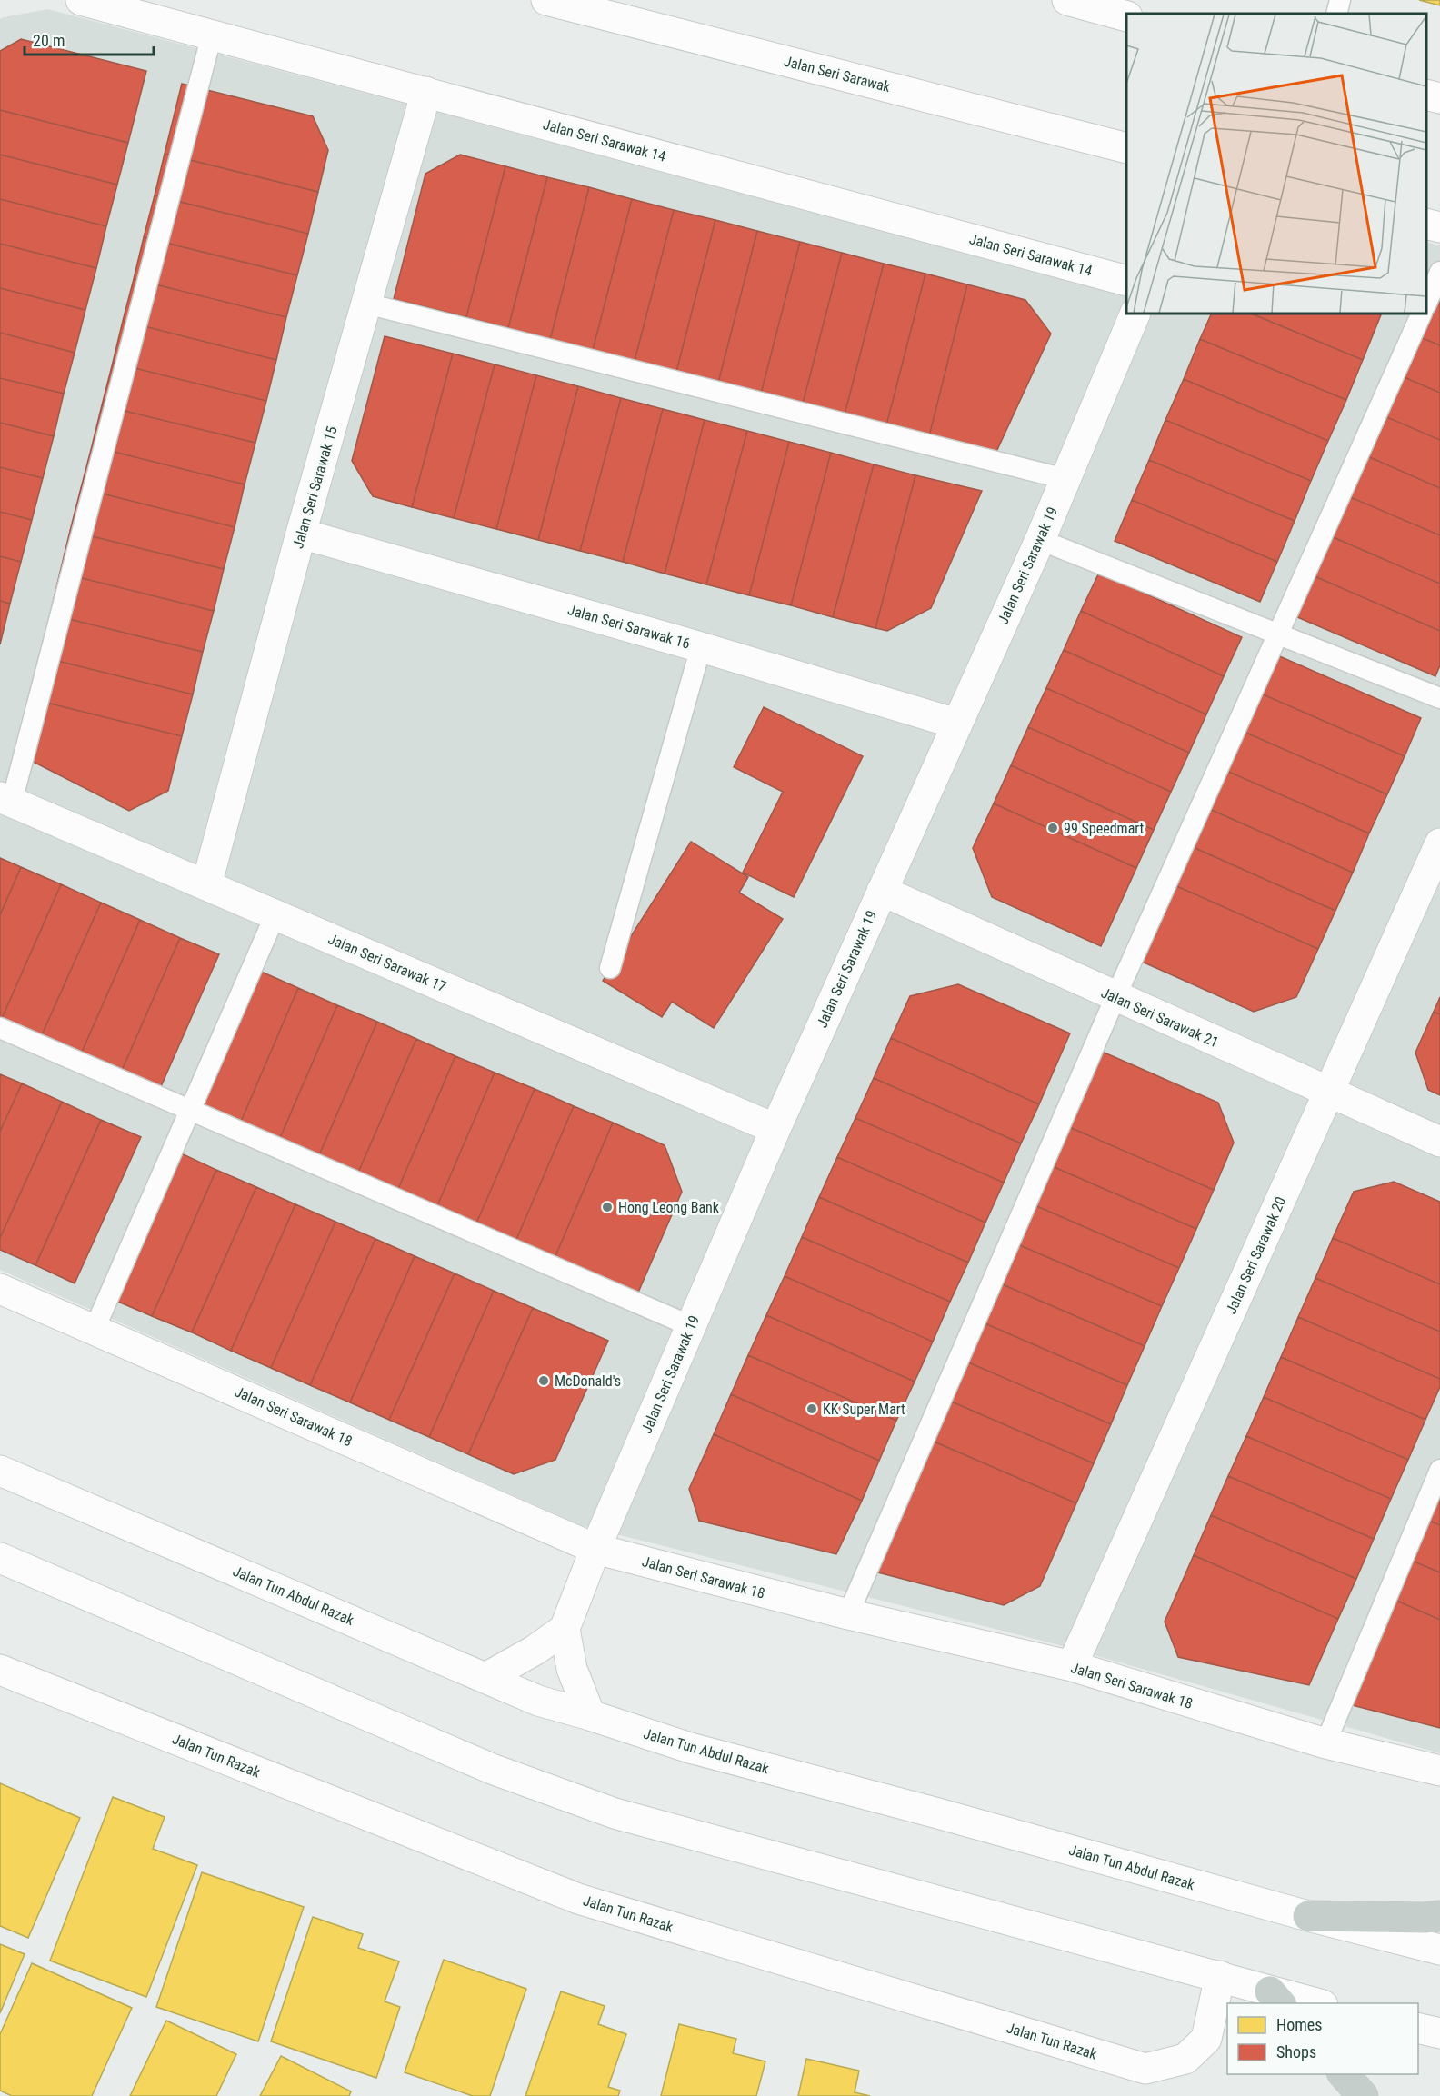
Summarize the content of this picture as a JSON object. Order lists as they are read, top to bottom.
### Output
{
  "streets": {
    "street": [
      "Jalan Seri Sarawak",
      "Jalan Seri Sarawak 14",
      "Jalan Seri Sarawak 15",
      "Jalan Seri Sarawak 19",
      "Jalan Seri Sarawak 16",
      "Jalan Seri Sarawak 17",
      "Jalan Seri Sarawak 21",
      "Jalan Seri Sarawak 20",
      "Jalan Seri Sarawak 18",
      "Jalan Tun Abdul Razak",
      "Jalan Tun Razak"
    ]
  },
  "crossings": [
    ["Jalan Seri Sarawak 14", "Jalan Seri Sarawak 15"],
    ["Jalan Seri Sarawak 15", "Jalan Seri Sarawak 16"],
    ["Jalan Seri Sarawak 15", "Jalan Seri Sarawak 17"],
    ["Jalan Seri Sarawak 19", "Jalan Seri Sarawak 16"],
    ["Jalan Seri Sarawak 19", "Jalan Seri Sarawak 17"],
    ["Jalan Seri Sarawak 19", "Jalan Seri Sarawak 21"],
    ["Jalan Seri Sarawak 19", "Jalan Seri Sarawak 18"],
    ["Jalan Seri Sarawak 21", "Jalan Seri Sarawak 20"],
    ["Jalan Seri Sarawak 20", "Jalan Seri Sarawak 18"]
  ],
  "places": [
    "99 Speedmart",
    "Hong Leong Bank",
    "McDonald's",
    "KK Super Mart"
  ],
  "legend": ["Homes", "Shops"],
  "scale_bar": "20 m"
}
